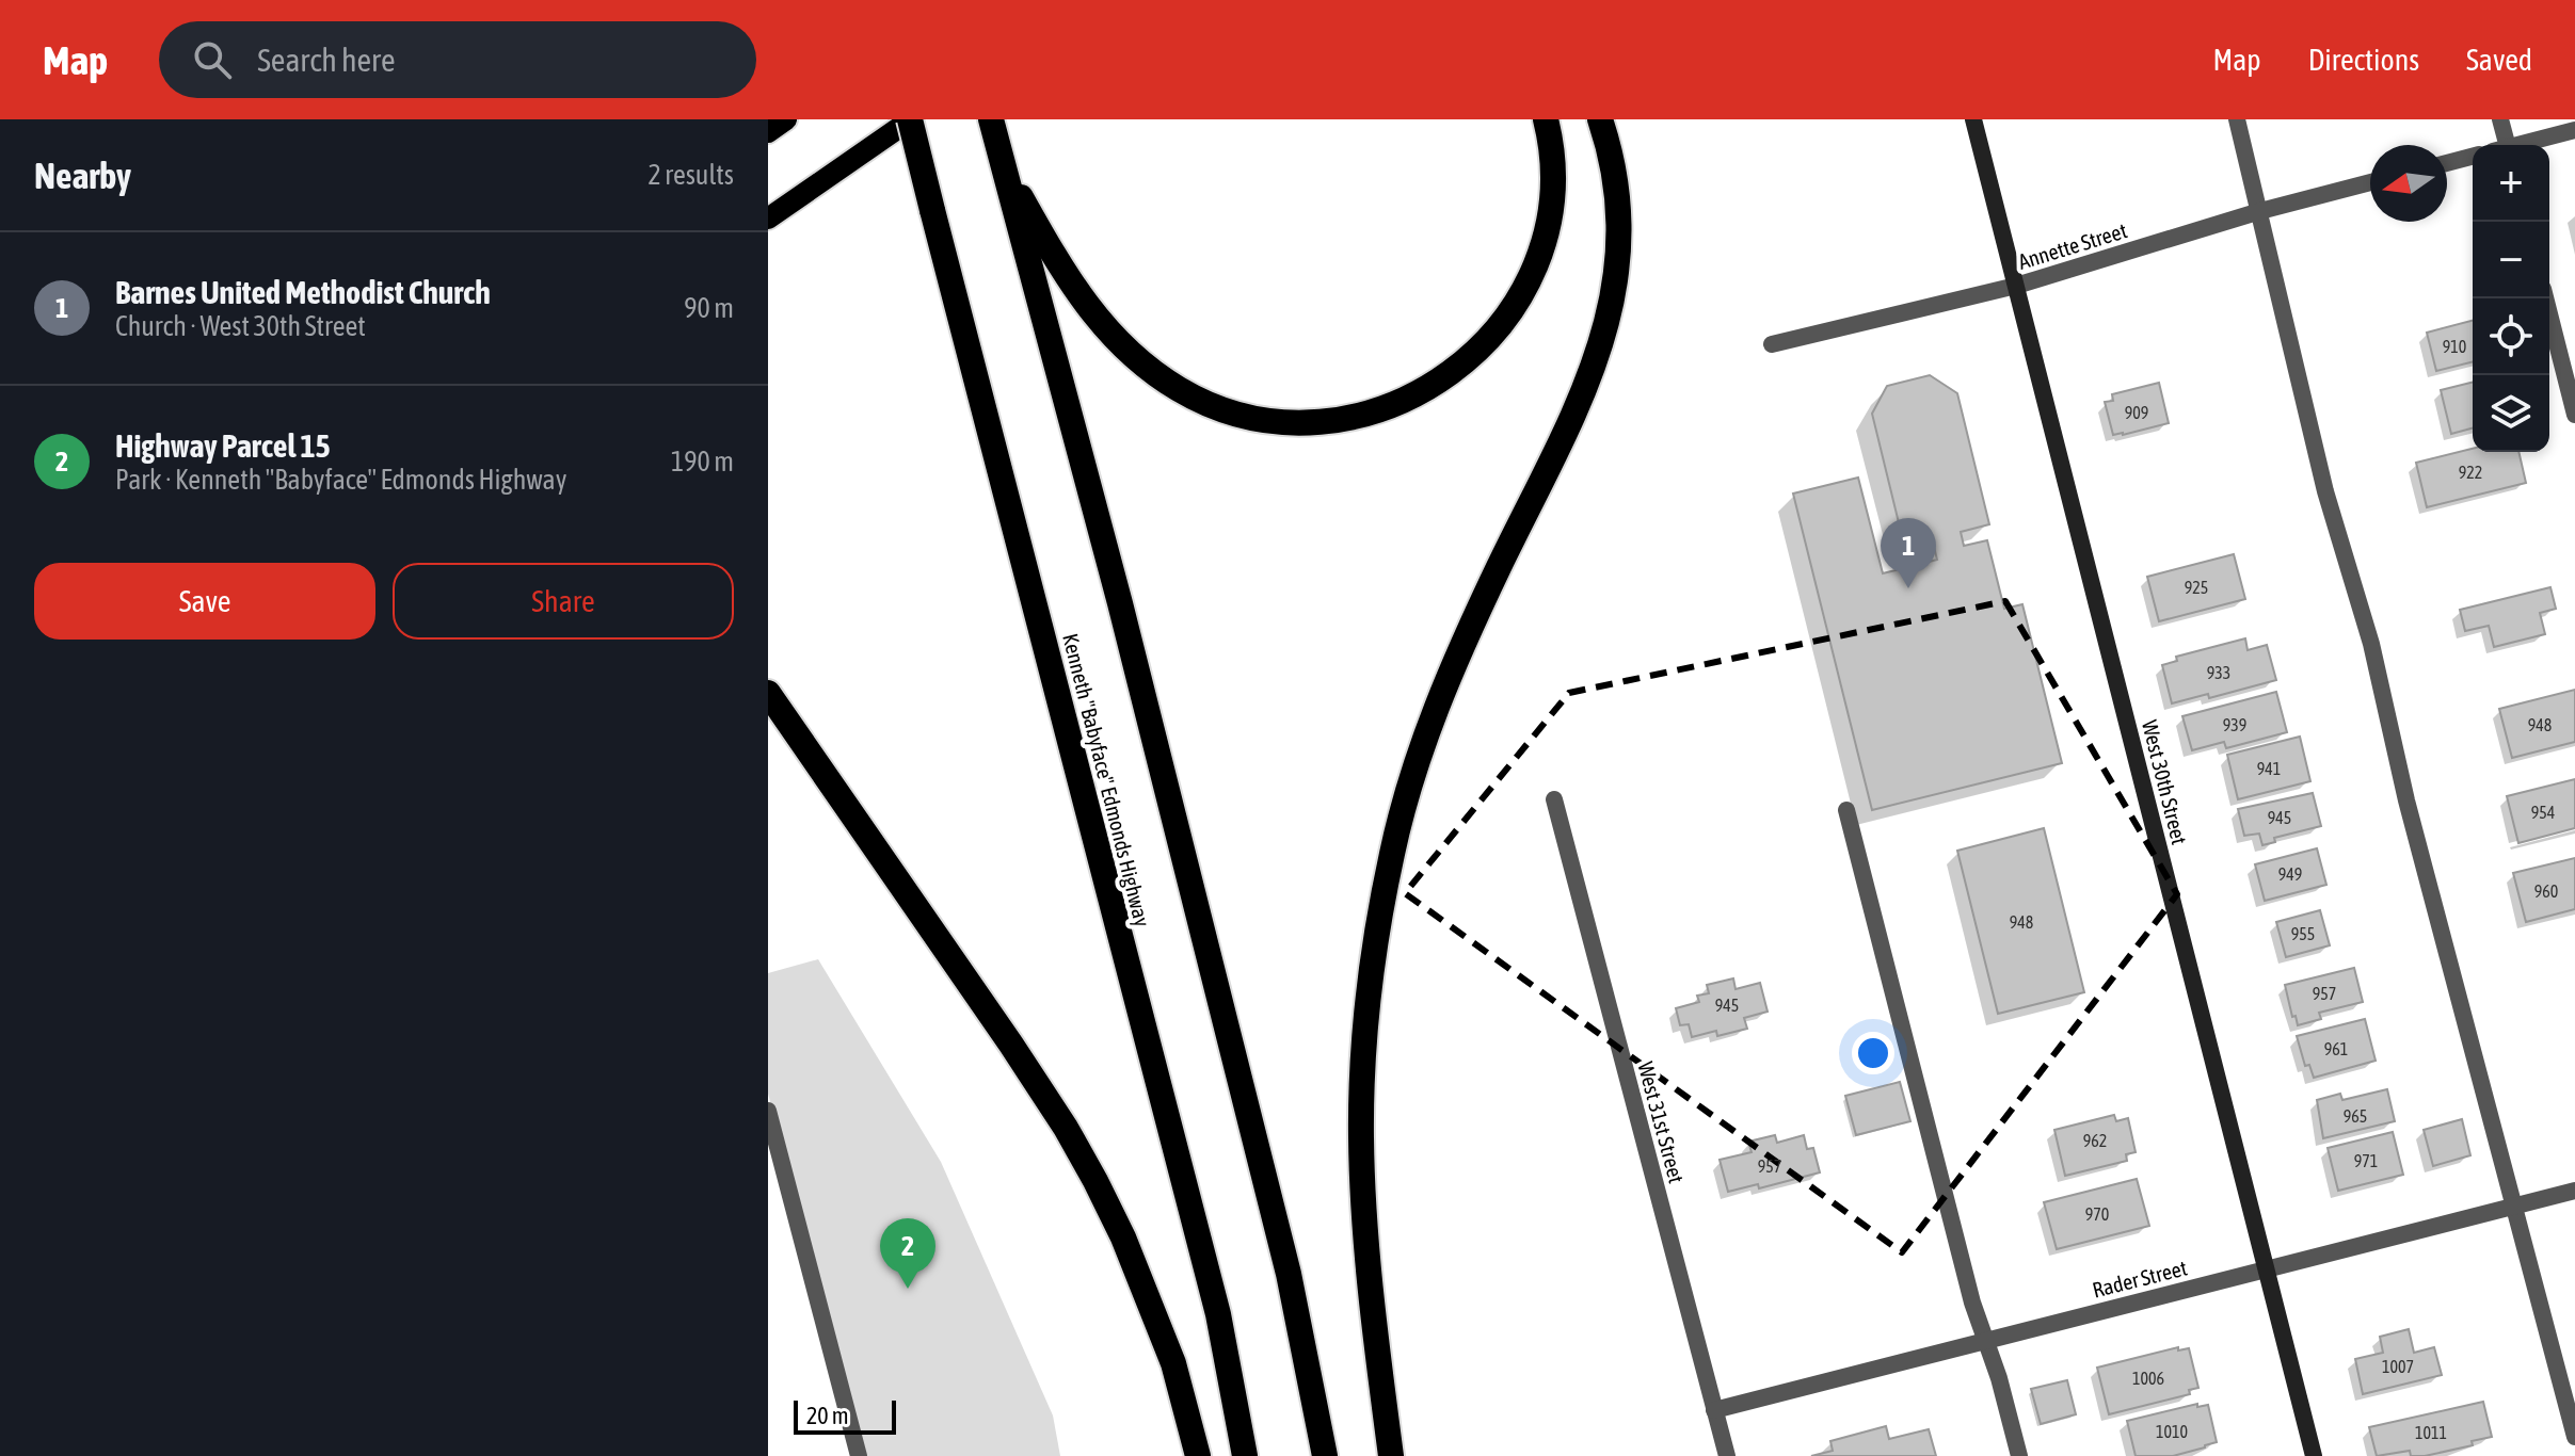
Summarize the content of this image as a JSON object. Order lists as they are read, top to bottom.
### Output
{
  "streets": {
    "highway": ["Kenneth \"Babyface\" Edmonds Highway"],
    "main road": ["West 30th Street"],
    "street": ["Annette Street", "West 31st Street", "Rader Street"]
  },
  "crossings": [
    ["Annette Street", "West 30th Street"],
    ["West 30th Street", "Rader Street"],
    ["West 31st Street", "Rader Street"]
  ],
  "house_numbers": [
    "910",
    "909",
    "922",
    "925",
    "933",
    "939",
    "948",
    "941",
    "954",
    "945",
    "949",
    "960",
    "948",
    "955",
    "957",
    "945",
    "961",
    "965",
    "962",
    "971",
    "957",
    "970",
    "1007",
    "1006",
    "1010",
    "1011"
  ],
  "scale_bar": "20 m",
  "north": "left",
  "page": {
    "header": "Map",
    "search": "Search here",
    "nav": ["Map", "Directions", "Saved"],
    "heading": ["Nearby", "2 results"],
    "map_buttons": ["+", "−"],
    "list": [
      {
        "mark": "1",
        "name": "Barnes United Methodist Church",
        "note": "Church · West 30th Street",
        "value": "90 m"
      },
      {
        "mark": "2",
        "name": "Highway Parcel 15",
        "note": "Park · Kenneth \"Babyface\" Edmonds Highway",
        "value": "190 m"
      }
    ],
    "pins": ["1", "2"],
    "buttons": ["Save", "Share"],
    "scale": "20 m"
  }
}
